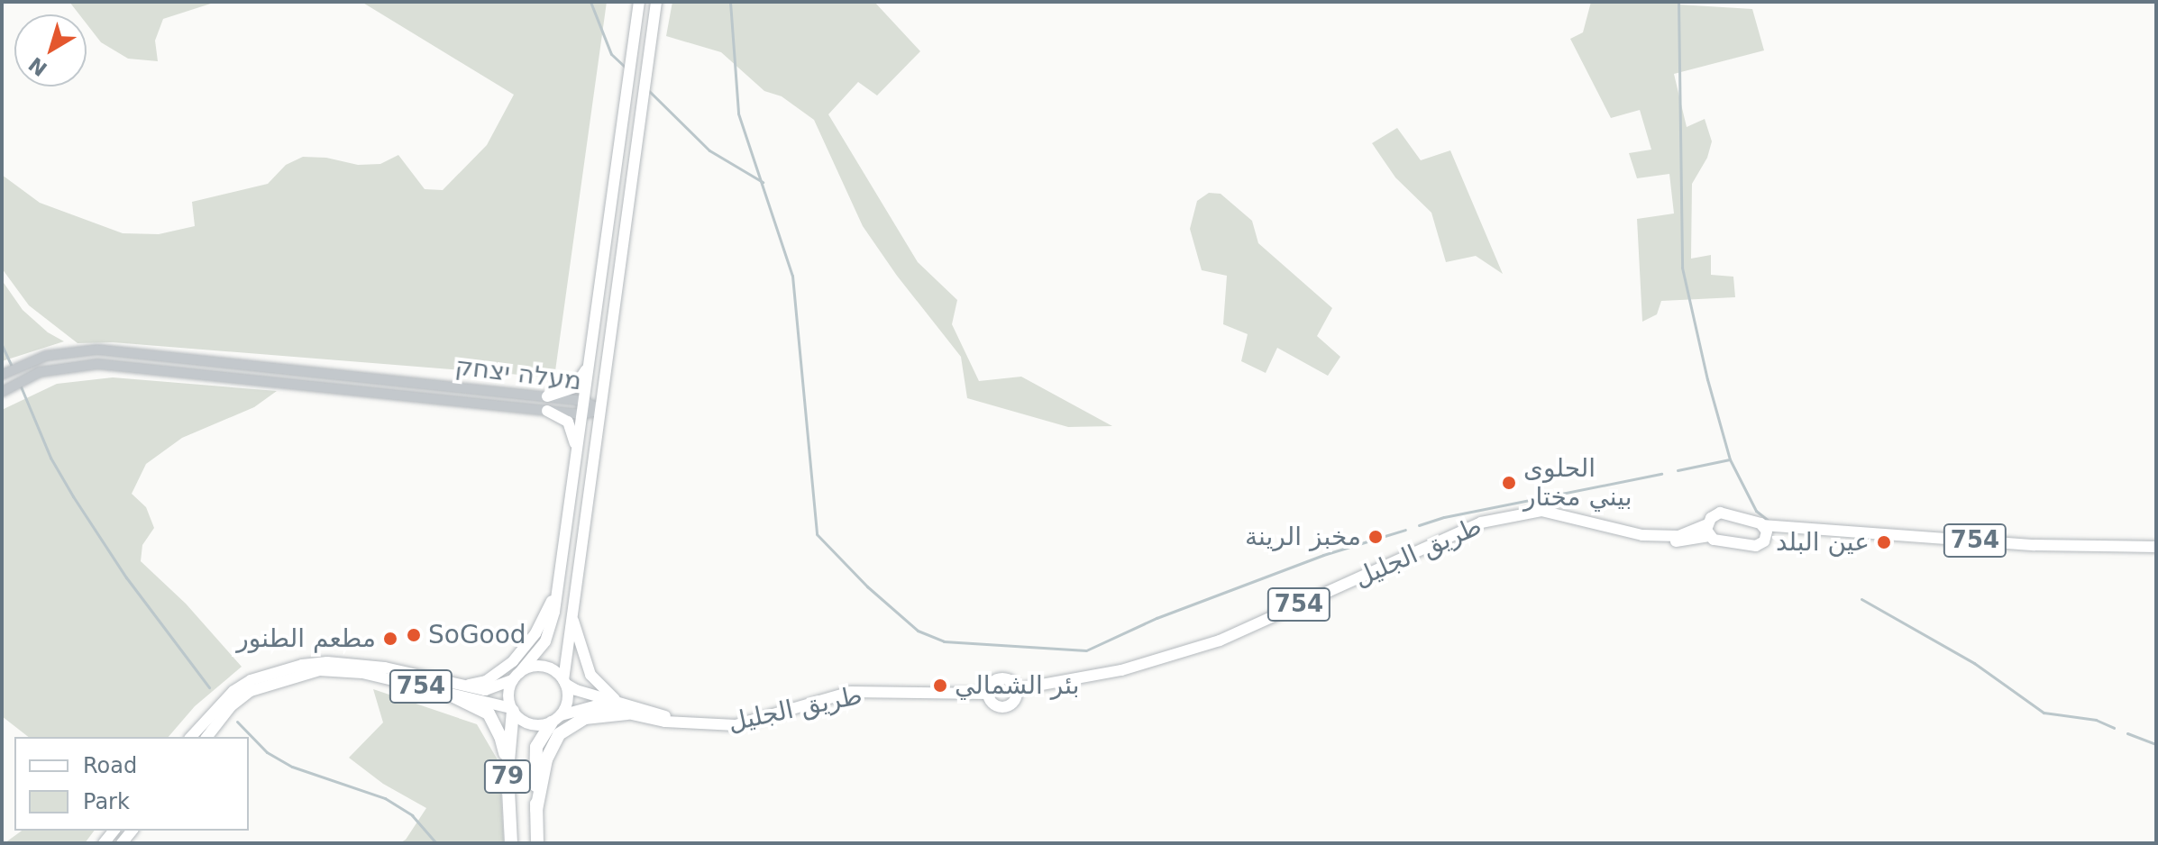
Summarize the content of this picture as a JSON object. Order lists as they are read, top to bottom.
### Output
{
  "streets": {
    "highway": ["79"],
    "main road": ["754", "طريق الجليل"],
    "street": ["מעלה יצחק"]
  },
  "crossings": [
    ["754", "طريق الجليل"],
    ["754", "79"]
  ],
  "places": [
    "الحلوى بيني مختار",
    "مخبز الرينة",
    "عين البلد",
    "SoGood",
    "مطعم الطنور",
    "بئر الشمالي"
  ],
  "legend": ["Road", "Park"],
  "north": "bottom left"
}
